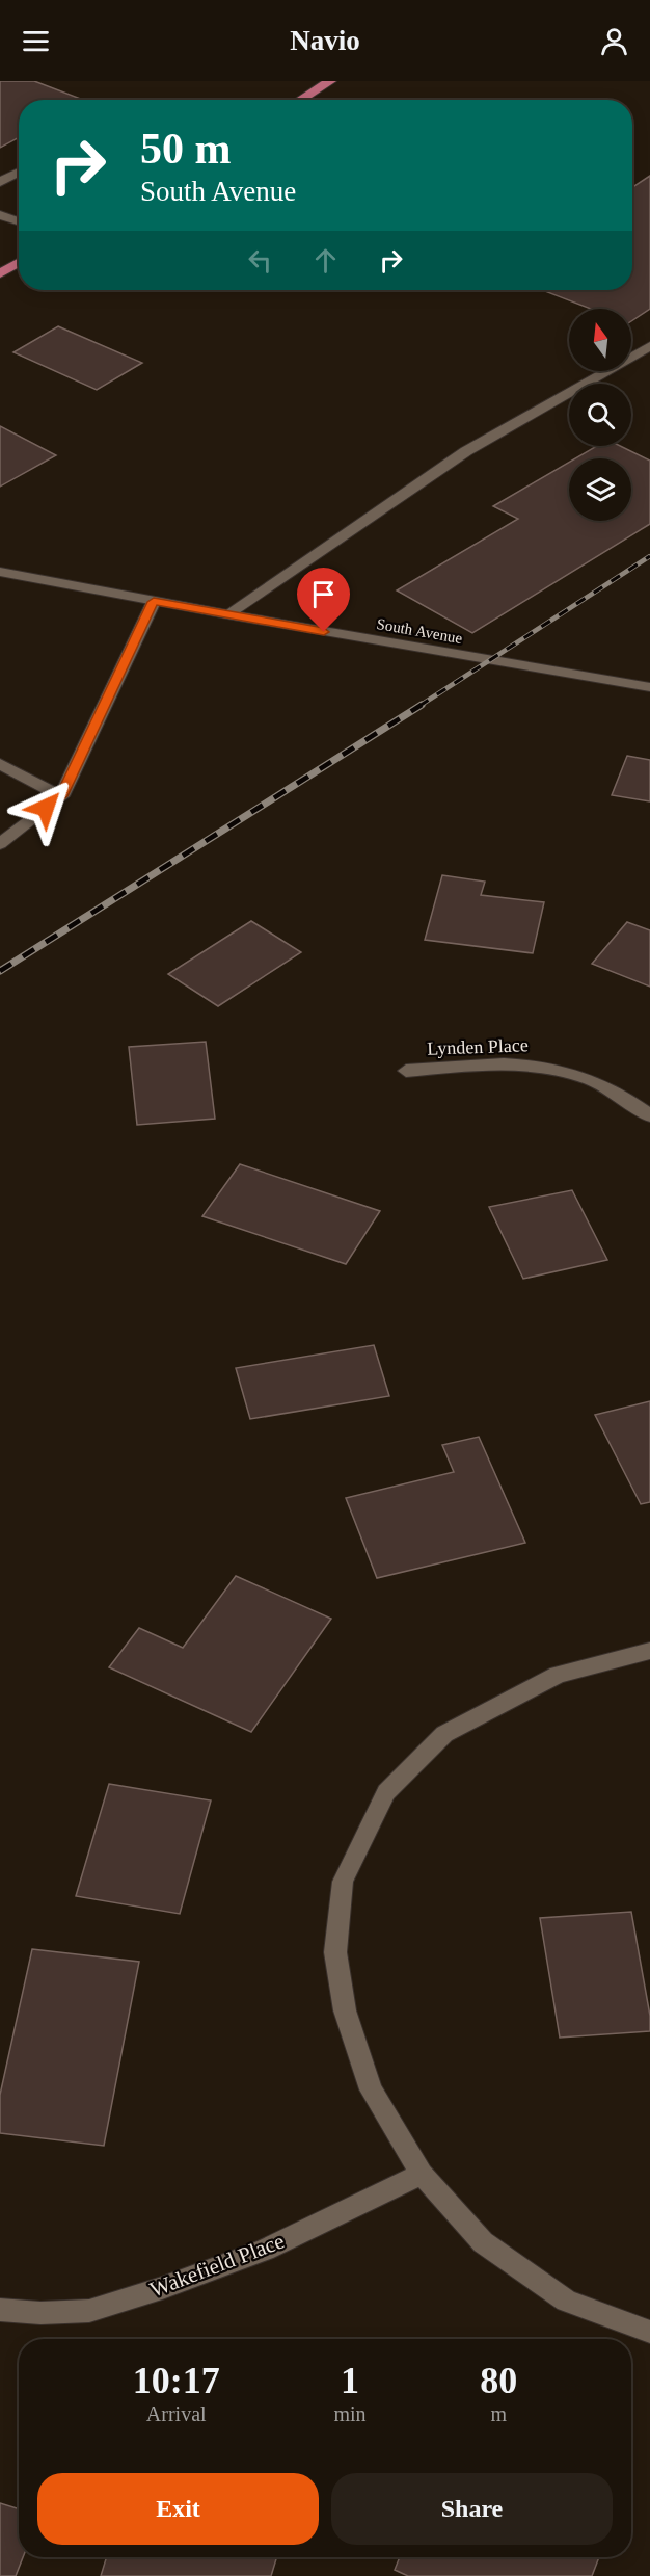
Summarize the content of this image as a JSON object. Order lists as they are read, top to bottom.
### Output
{
  "streets": {
    "street": ["South Avenue", "Lynden Place", "Wakefield Place"]
  },
  "north": "top",
  "page": {
    "header": "Navio",
    "turn": ["50 m", "South Avenue"],
    "eta": [
      "10:17",
      "Arrival",
      "1",
      "min",
      "80",
      "m"
    ],
    "buttons": ["Exit", "Share"]
  }
}
